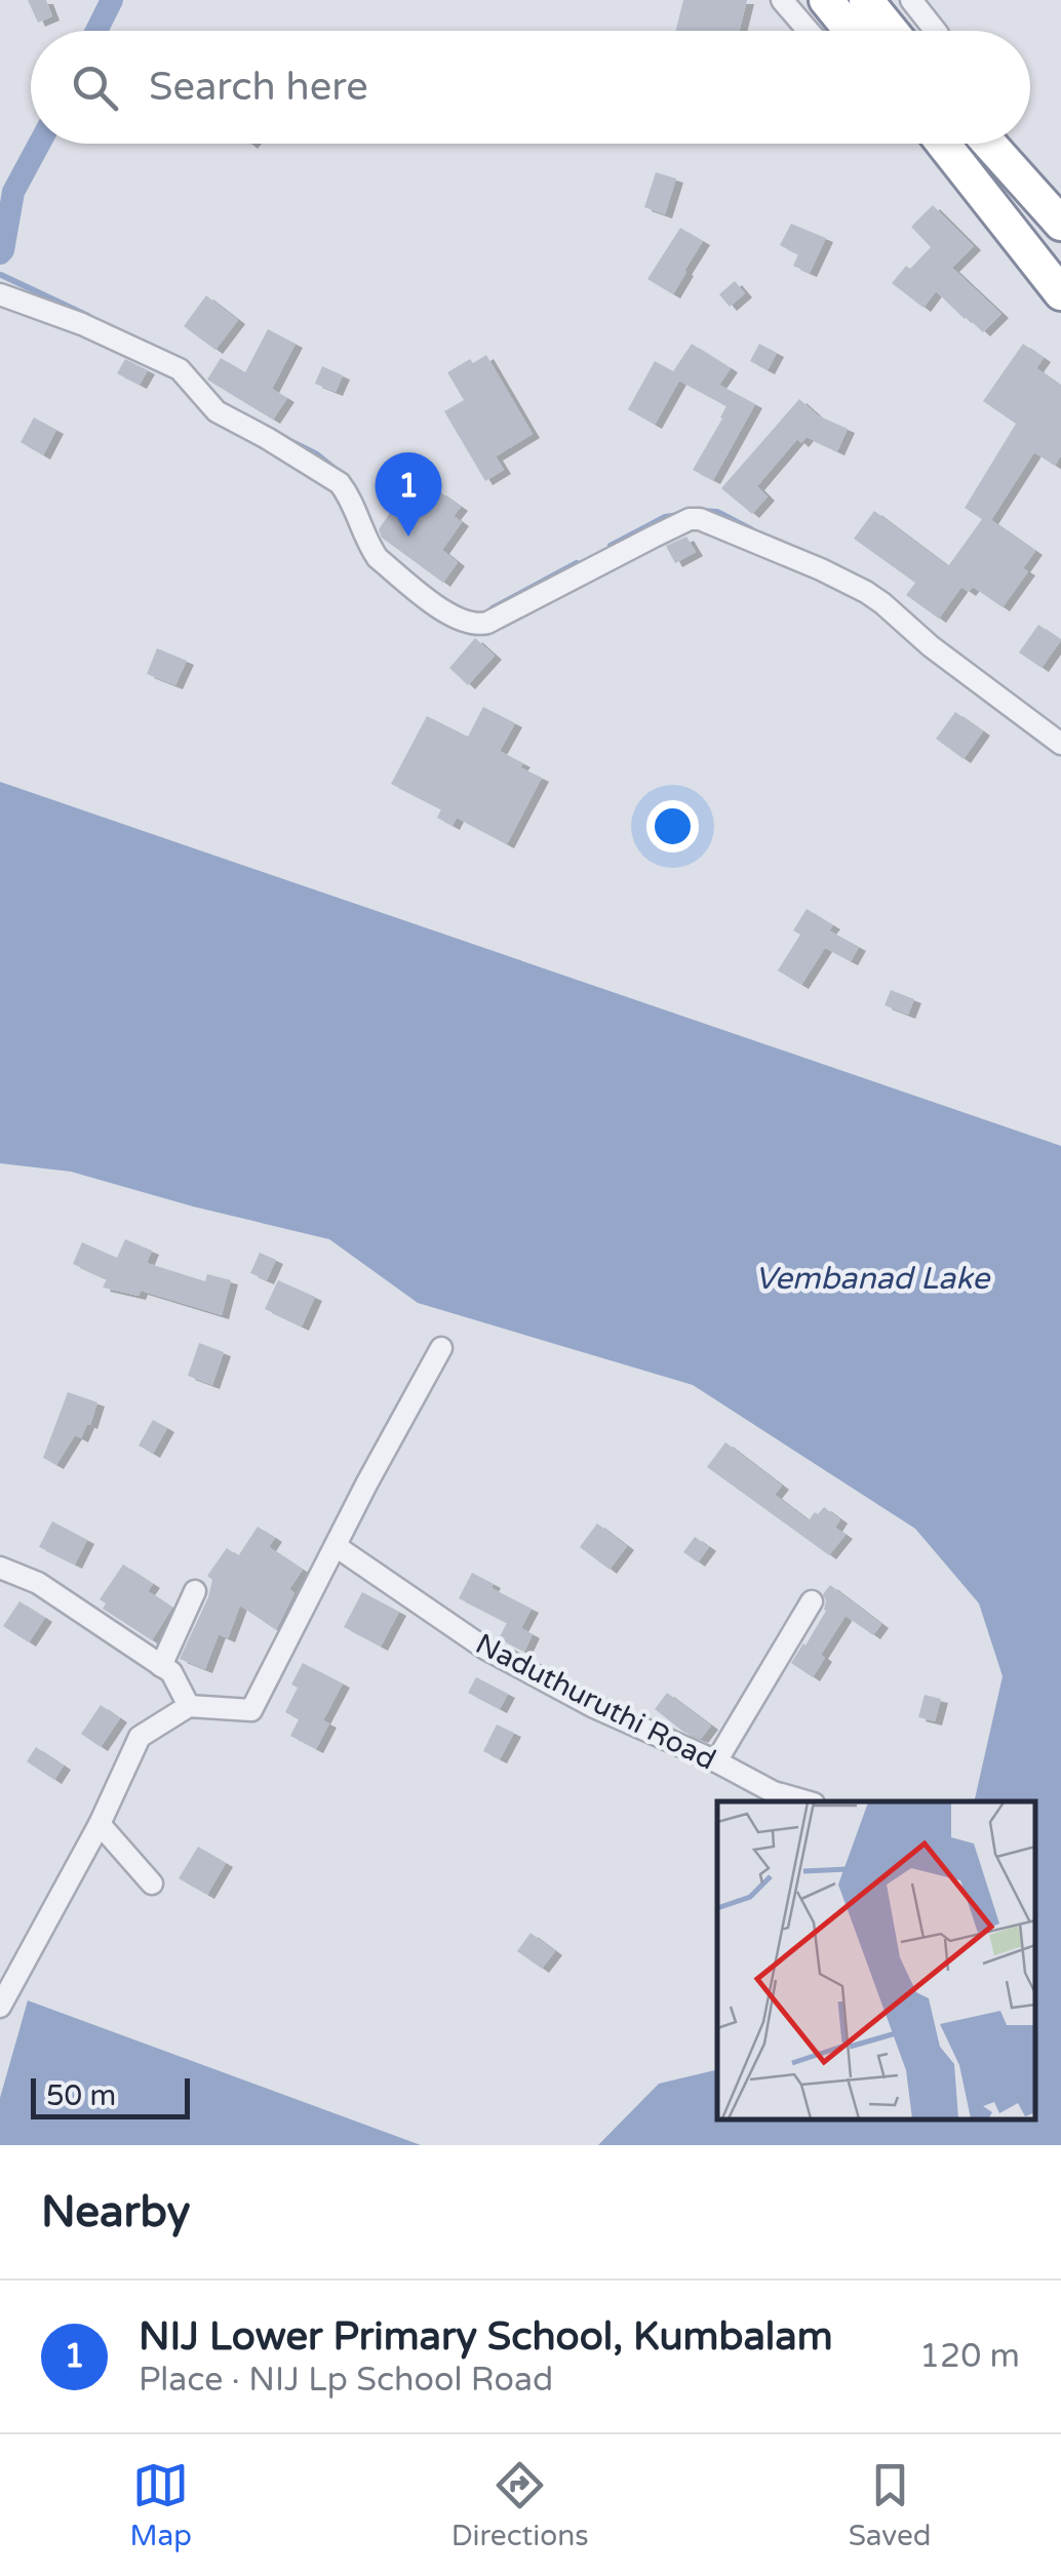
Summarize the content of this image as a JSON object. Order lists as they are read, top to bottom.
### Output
{
  "streets": {
    "street": ["Naduthuruthi Road"]
  },
  "water": ["Vembanad Lake"],
  "scale_bar": "50 m",
  "page": {
    "search": "Search here",
    "pins": "1",
    "scale": "50 m",
    "heading": "Nearby",
    "list": [
      {
        "mark": "1",
        "name": "NIJ Lower Primary School, Kumbalam",
        "note": "Place · NIJ Lp School Road",
        "value": "120 m"
      }
    ],
    "nav": ["Map", "Directions", "Saved"]
  }
}
